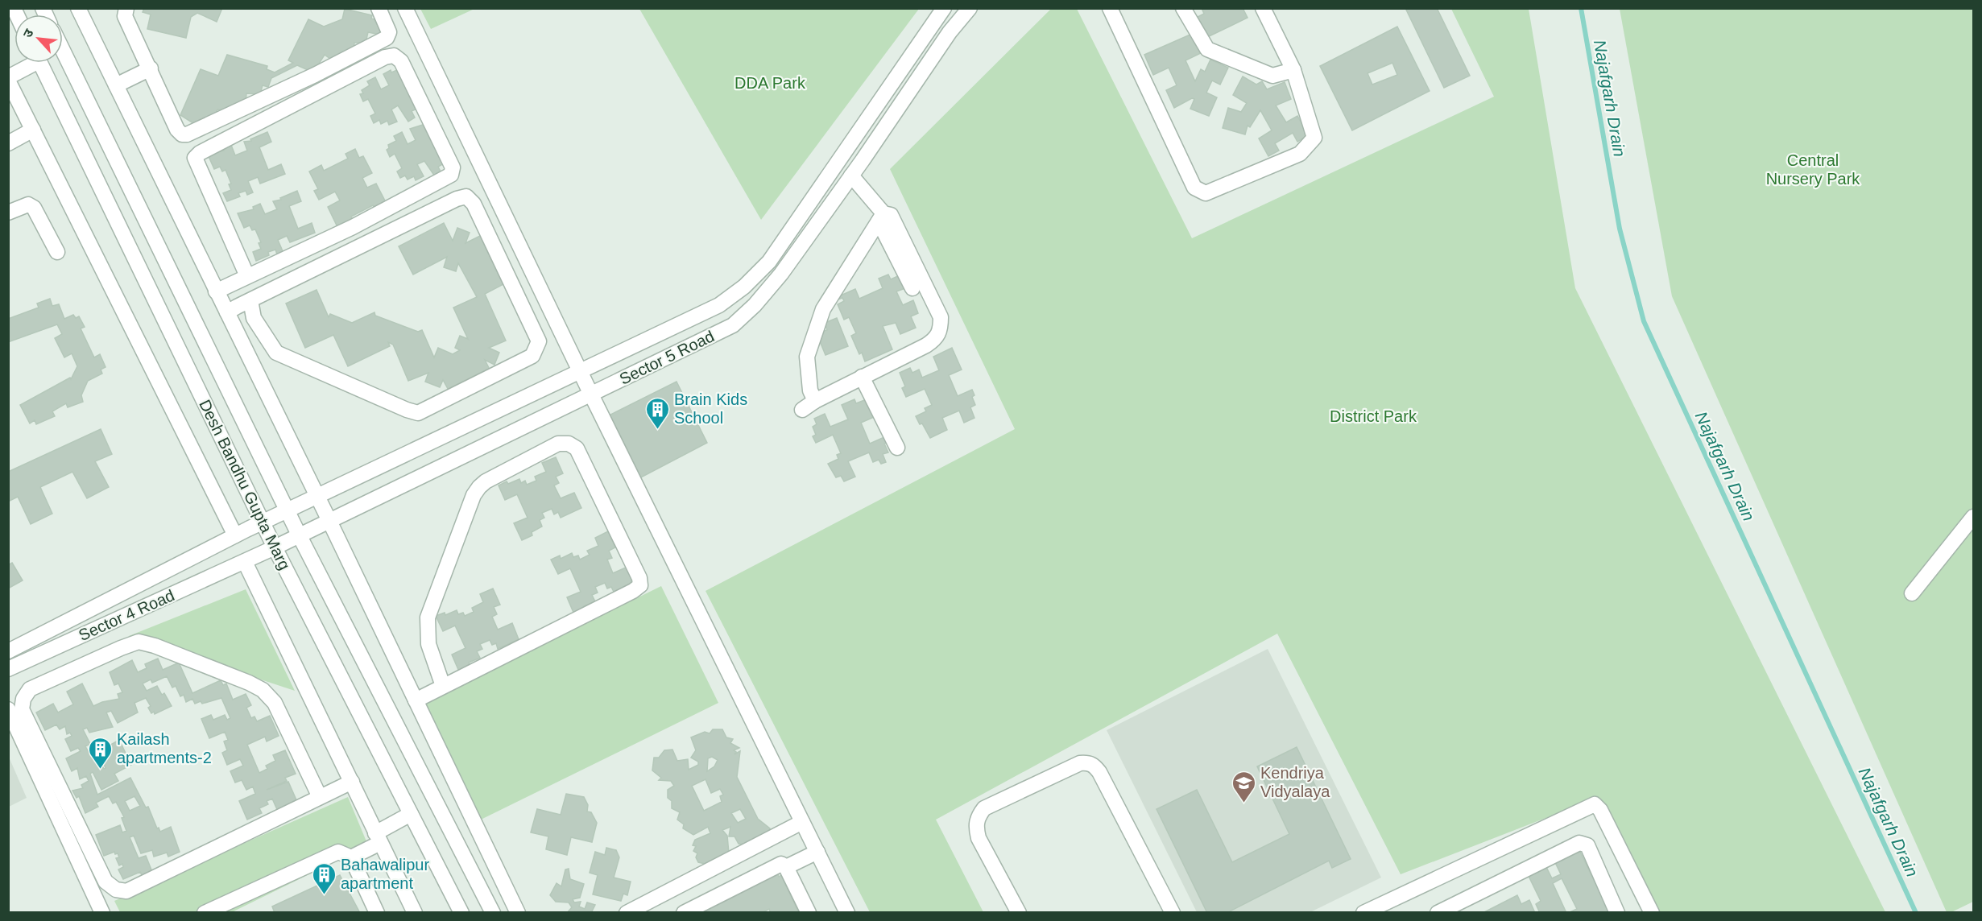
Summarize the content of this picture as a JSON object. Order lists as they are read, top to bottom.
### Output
{
  "streets": {
    "street": ["Sector 5 Road", "Desh Bandhu Gupta Marg", "Sector 4 Road"]
  },
  "crossings": [
    ["Sector 5 Road", "Desh Bandhu Gupta Marg"],
    ["Sector 5 Road", "Sector 4 Road"]
  ],
  "water": ["Najafgarh Drain"],
  "parks": ["DDA Park", "Central Nursery Park", "District Park"],
  "places": {
    "building": ["Brain Kids School", "Kailash apartments-2", "Bahawalipur apartment"],
    "school or university": ["Kendriya Vidyalaya"]
  },
  "north": "top left"
}
